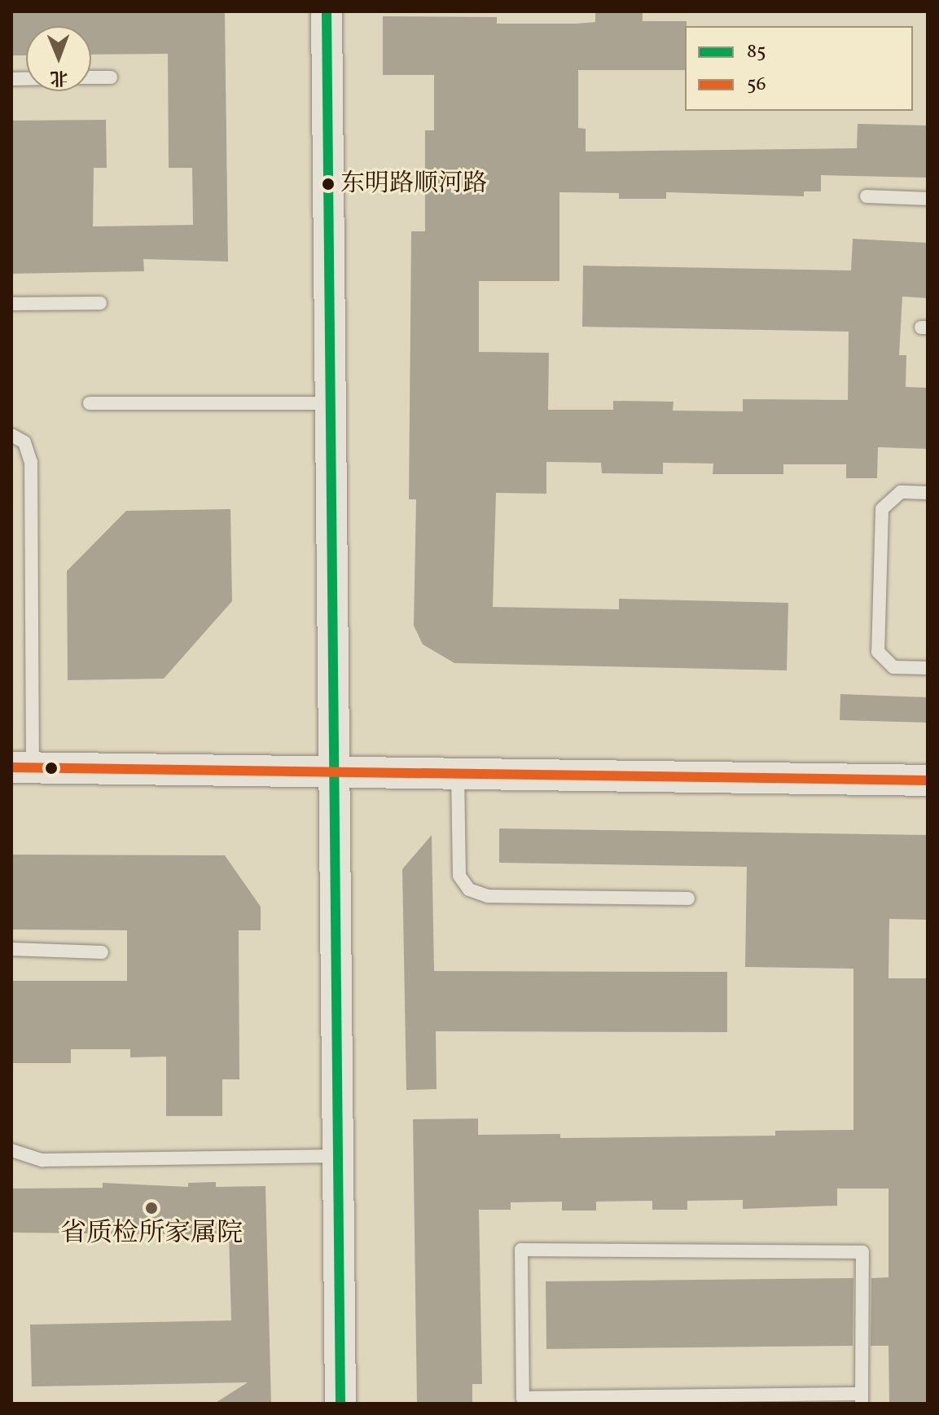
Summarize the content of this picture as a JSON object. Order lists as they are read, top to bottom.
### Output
{
  "places": ["东明路顺河路", "省质检所家属院"],
  "lines": ["transit line 85", "transit line 56"],
  "legend": ["85", "56"],
  "north": "bottom"
}
